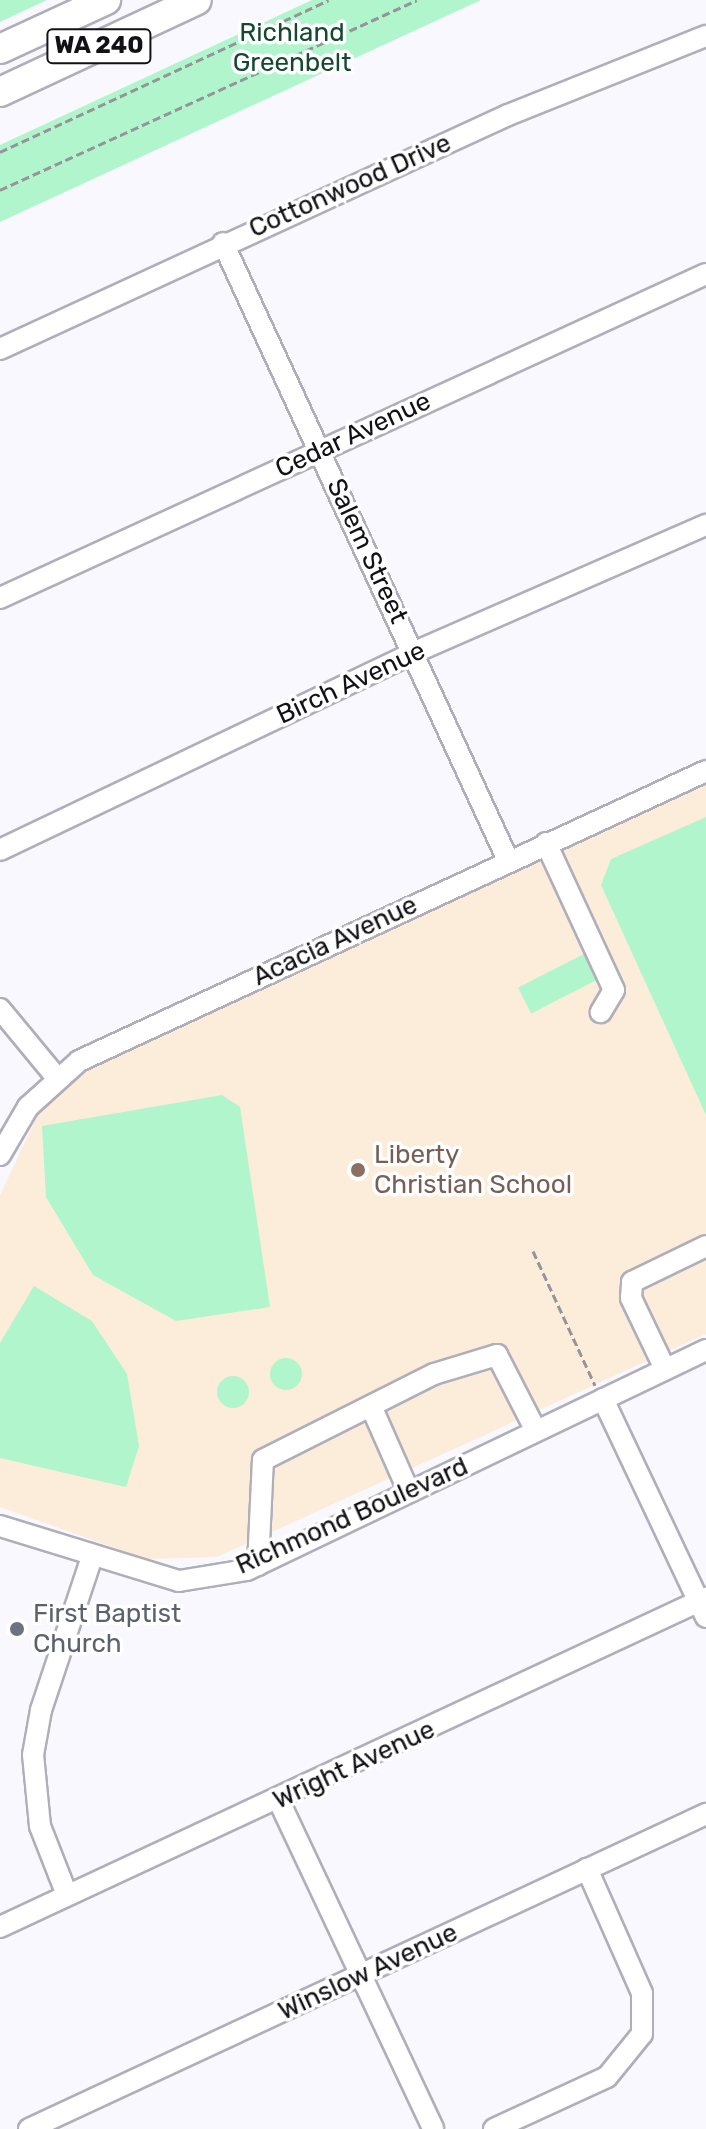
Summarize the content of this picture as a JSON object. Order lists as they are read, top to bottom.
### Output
{
  "streets": {
    "highway": ["WA 240"],
    "street": [
      "Cottonwood Drive",
      "Cedar Avenue",
      "Salem Street",
      "Birch Avenue",
      "Acacia Avenue",
      "Richmond Boulevard",
      "Wright Avenue",
      "Winslow Avenue"
    ]
  },
  "crossings": [
    ["Cottonwood Drive", "Salem Street"],
    ["Cedar Avenue", "Salem Street"],
    ["Salem Street", "Birch Avenue"],
    ["Salem Street", "Acacia Avenue"]
  ],
  "parks": ["Richland Greenbelt"],
  "places": ["Liberty Christian School", "First Baptist Church"]
}
